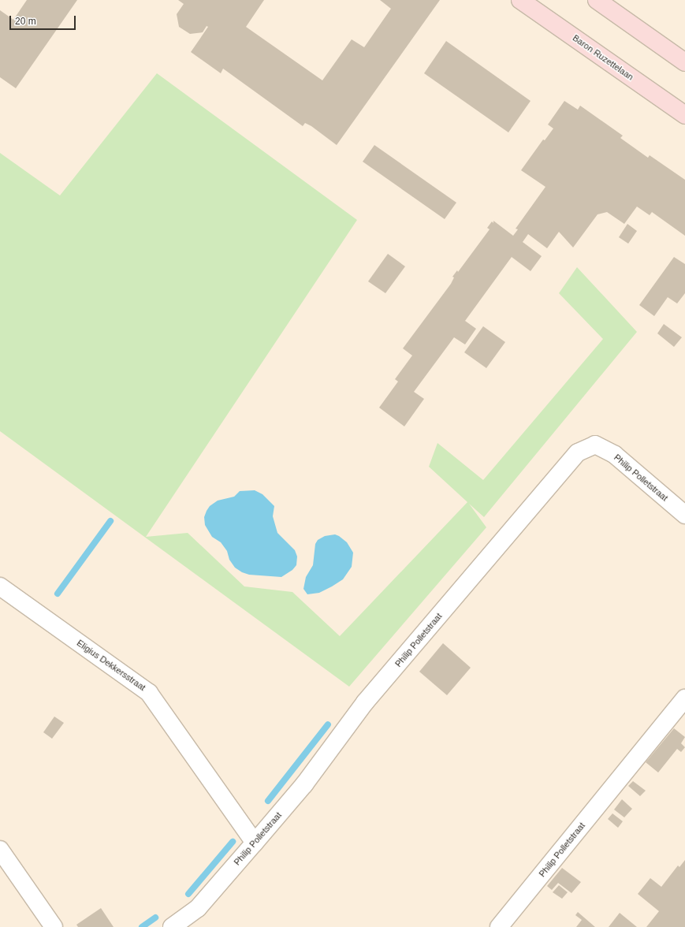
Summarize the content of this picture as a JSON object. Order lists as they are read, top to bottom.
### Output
{
  "streets": {
    "main road": ["Baron Ruzettelaan"],
    "street": ["Philip Polletstraat", "Eligius Dekkersstraat"]
  },
  "crossings": [
    ["Philip Polletstraat", "Eligius Dekkersstraat"]
  ],
  "scale_bar": "20 m"
}
